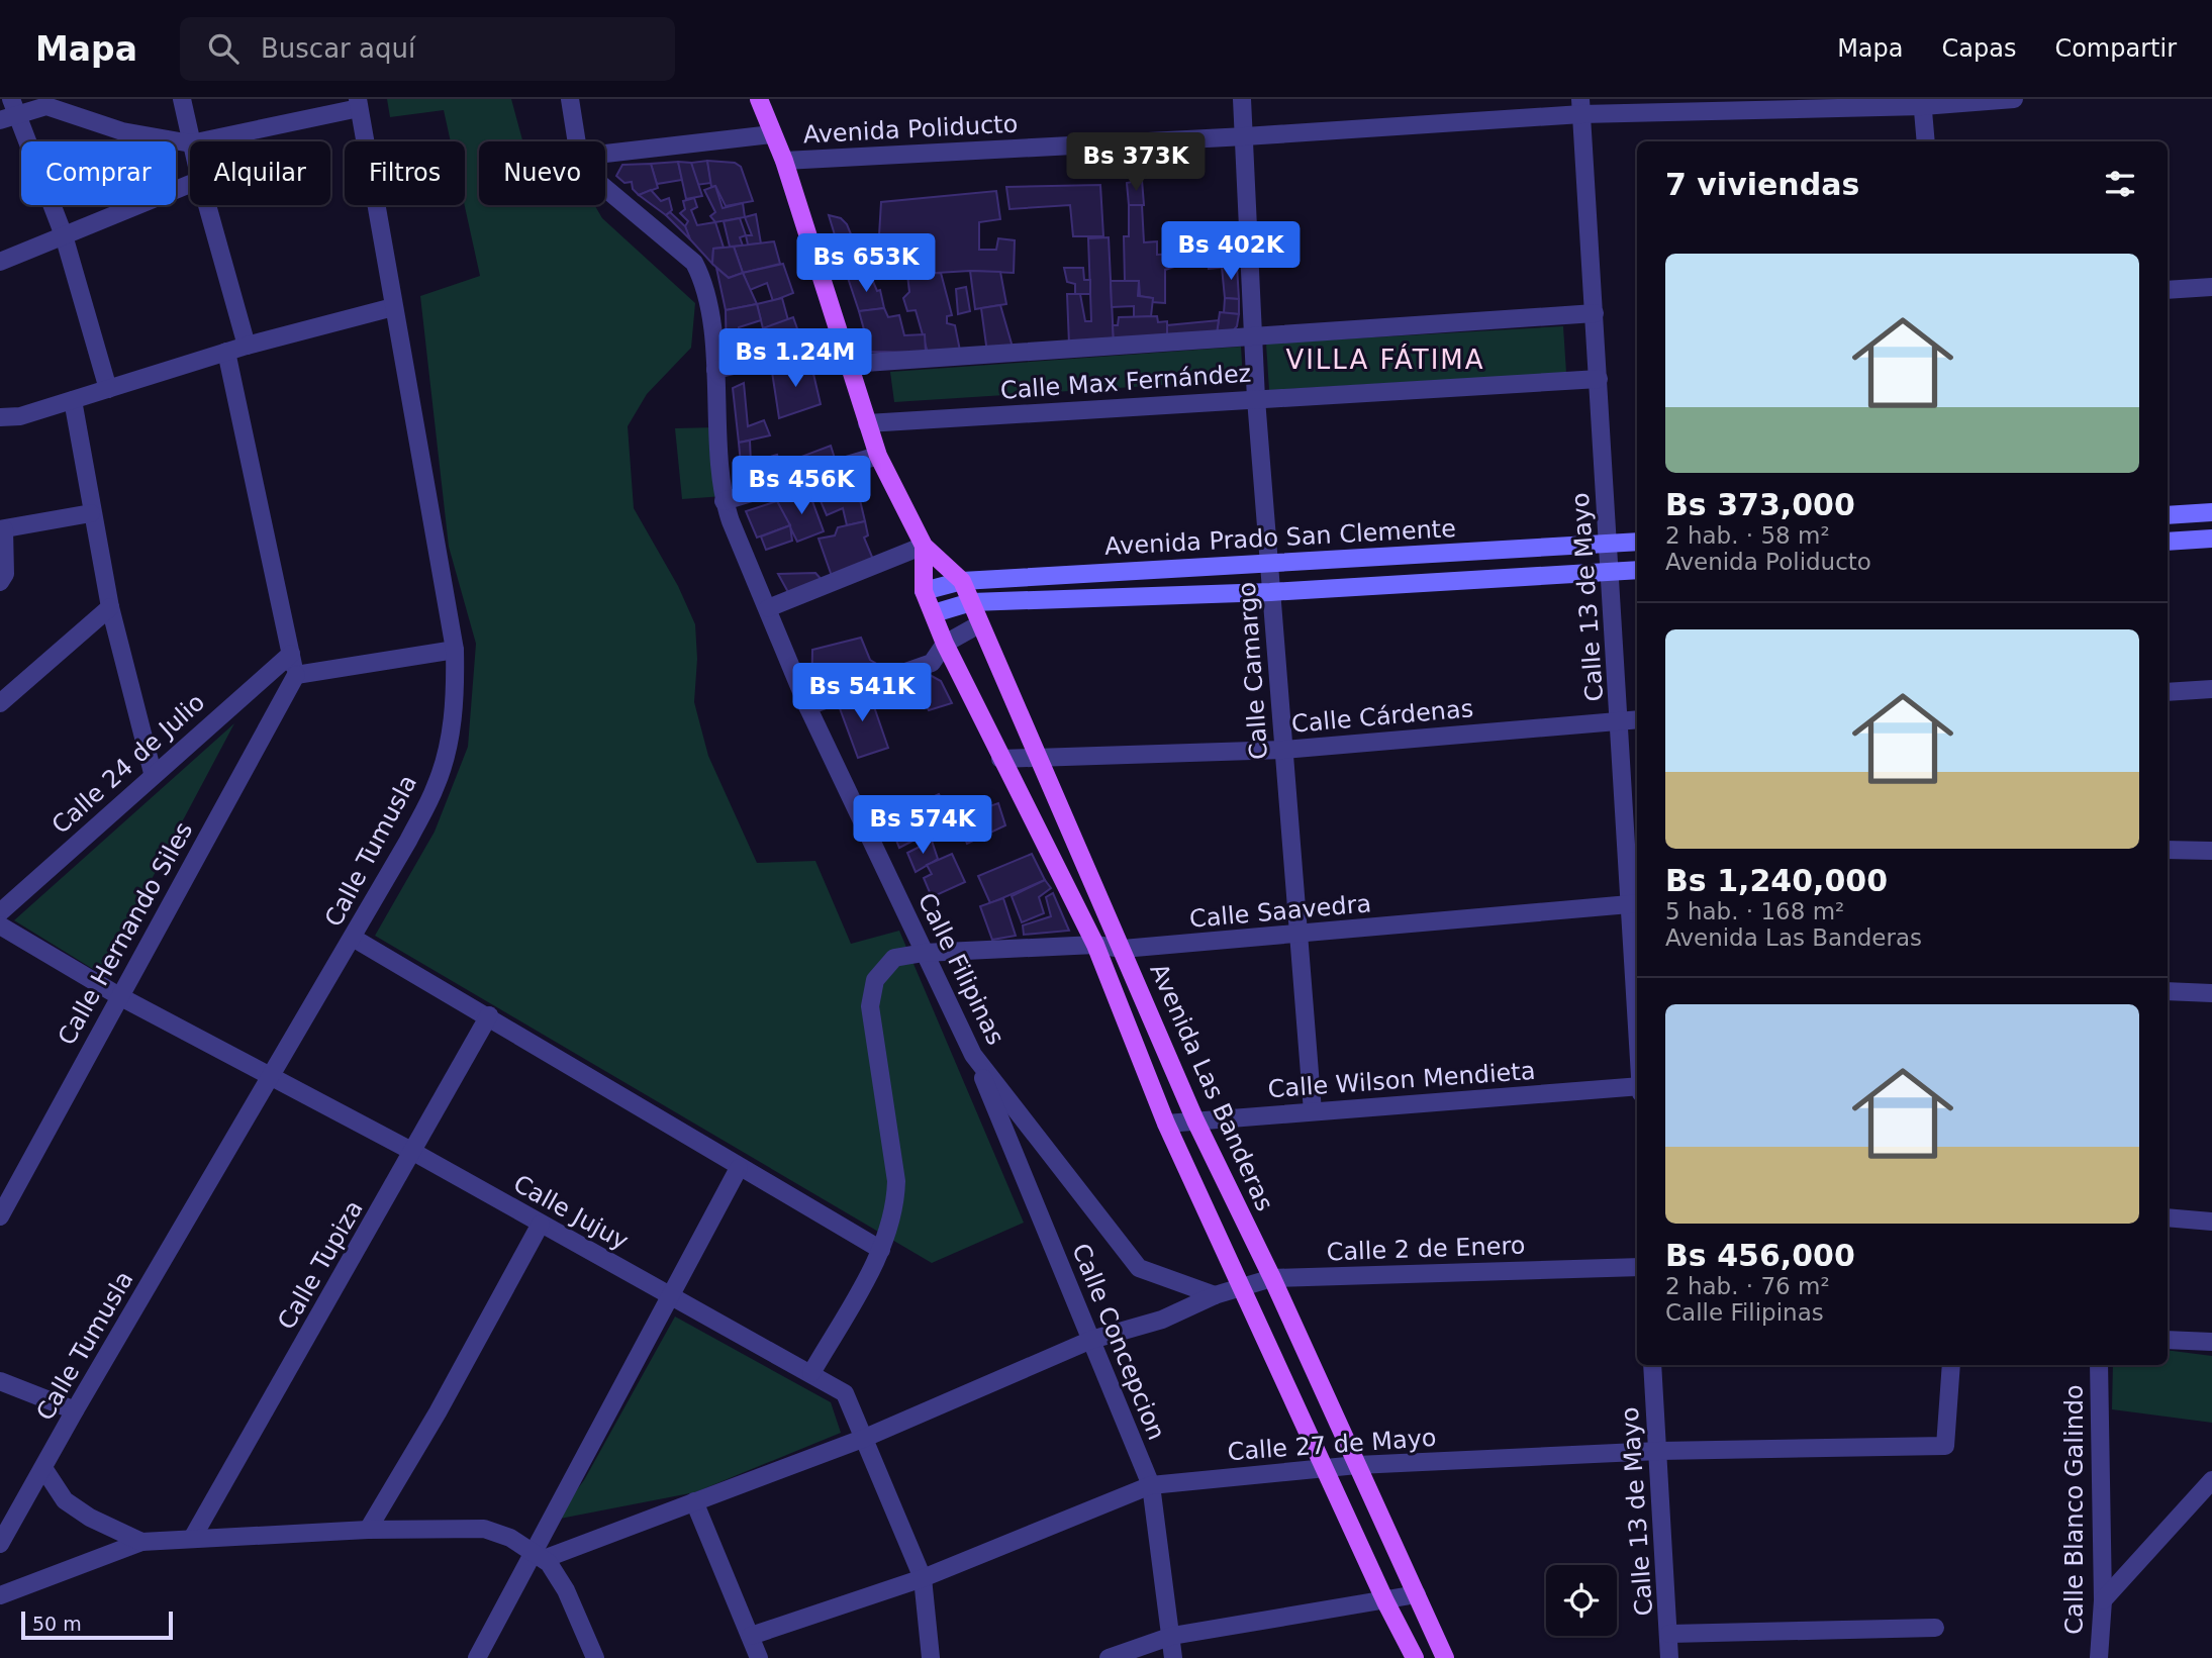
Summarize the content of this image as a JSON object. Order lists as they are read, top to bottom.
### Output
{
  "streets": {
    "main road": ["Avenida Prado San Clemente", "Avenida Las Banderas"],
    "street": [
      "Avenida Poliducto",
      "Calle Max Fernández",
      "Calle 13 de Mayo",
      "Calle Camargo",
      "Calle Cárdenas",
      "Calle 24 de Julio",
      "Calle Tumusla",
      "Calle Saavedra",
      "Calle Hernando Siles",
      "Calle Filipinas",
      "Calle Wilson Mendieta",
      "Calle Jujuy",
      "Calle 2 de Enero",
      "Calle Tupiza",
      "Calle Concepcion",
      "Calle 27 de Mayo",
      "Calle Blanco Galindo"
    ]
  },
  "crossings": [
    ["Avenida Poliducto", "Calle 13 de Mayo"],
    ["Avenida Poliducto", "Calle Camargo"],
    ["Avenida Poliducto", "Avenida Las Banderas"],
    ["Calle Max Fernández", "Calle 13 de Mayo"],
    ["Calle Max Fernández", "Calle Camargo"],
    ["Calle Max Fernández", "Avenida Las Banderas"],
    ["Avenida Prado San Clemente", "Calle 13 de Mayo"],
    ["Avenida Prado San Clemente", "Calle Camargo"],
    ["Avenida Prado San Clemente", "Avenida Las Banderas"],
    ["Calle 13 de Mayo", "Calle Cárdenas"],
    ["Calle 13 de Mayo", "Calle Saavedra"],
    ["Calle 13 de Mayo", "Calle 27 de Mayo"],
    ["Calle Camargo", "Calle Cárdenas"],
    ["Calle Camargo", "Calle Saavedra"],
    ["Calle Camargo", "Calle Wilson Mendieta"],
    ["Calle Cárdenas", "Avenida Las Banderas"],
    ["Calle Tumusla", "Calle Jujuy"],
    ["Calle Saavedra", "Calle Filipinas"],
    ["Calle Saavedra", "Avenida Las Banderas"],
    ["Calle Saavedra", "Calle Jujuy"],
    ["Calle Hernando Siles", "Calle Jujuy"],
    ["Calle Filipinas", "Calle 2 de Enero"],
    ["Calle Filipinas", "Calle Concepcion"],
    ["Calle Wilson Mendieta", "Avenida Las Banderas"],
    ["Avenida Las Banderas", "Calle 2 de Enero"],
    ["Avenida Las Banderas", "Calle 27 de Mayo"],
    ["Calle Jujuy", "Calle 2 de Enero"],
    ["Calle Jujuy", "Calle Tupiza"],
    ["Calle 2 de Enero", "Calle Concepcion"],
    ["Calle Concepcion", "Calle 27 de Mayo"]
  ],
  "districts": ["VILLA FÁTIMA"],
  "scale_bar": "50 m",
  "page": {
    "header": "Mapa",
    "search": "Buscar aquí",
    "nav": ["Mapa", "Capas", "Compartir"],
    "price": [
      "Bs 373K",
      "Bs 402K",
      "Bs 653K",
      "Bs 1.24M",
      "Bs 456K",
      "Bs 541K",
      "Bs 574K"
    ],
    "chip": [
      "Comprar",
      "Alquilar",
      "Filtros",
      "Nuevo"
    ],
    "heading": "7 viviendas",
    "list": [
      {
        "name": "Bs 373,000",
        "note": "2 hab. · 58 m² · Avenida Poliducto"
      },
      {
        "name": "Bs 1,240,000",
        "note": "5 hab. · 168 m² · Avenida Las Banderas"
      },
      {
        "name": "Bs 456,000",
        "note": "2 hab. · 76 m² · Calle Filipinas"
      }
    ],
    "scale": "50 m"
  }
}
